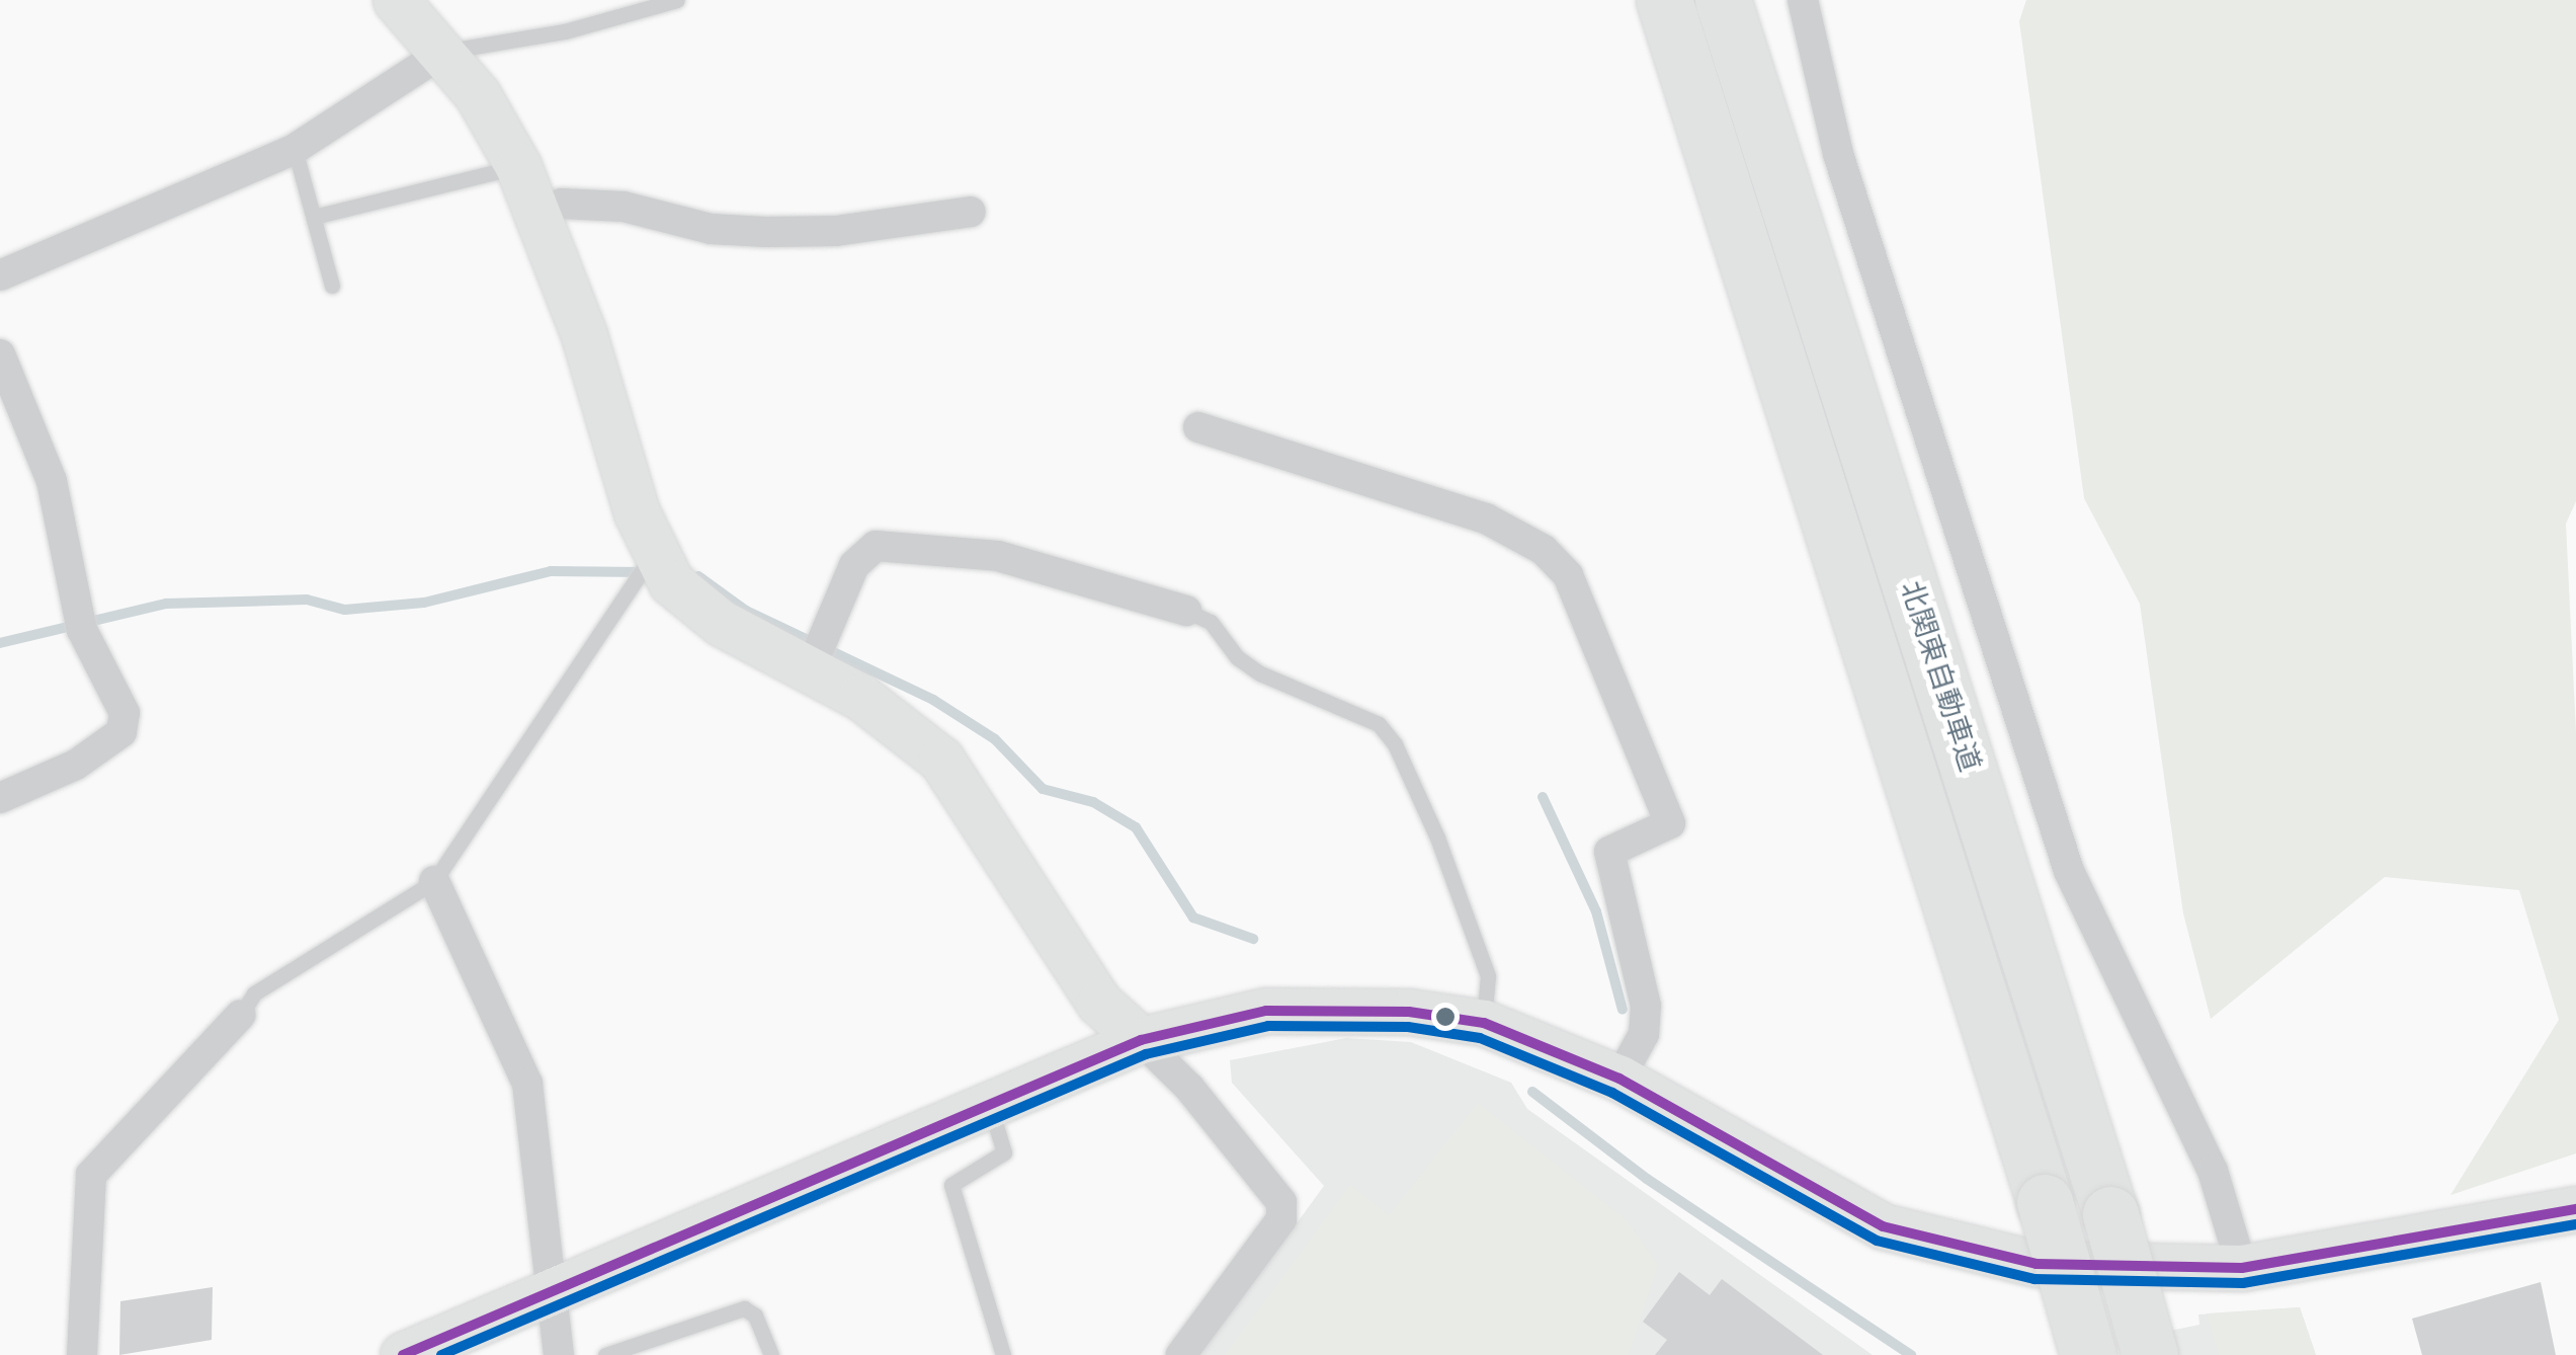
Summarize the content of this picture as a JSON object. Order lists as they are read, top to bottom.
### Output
{
  "streets": {
    "highway": ["北関東自動車道"]
  }
}
